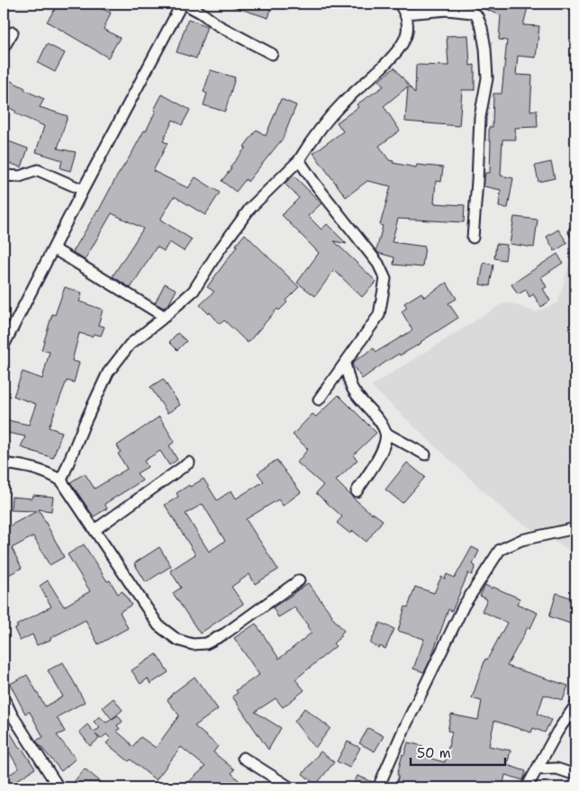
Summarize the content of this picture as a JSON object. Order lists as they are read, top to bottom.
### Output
{
  "scale_bar": "50 m"
}
